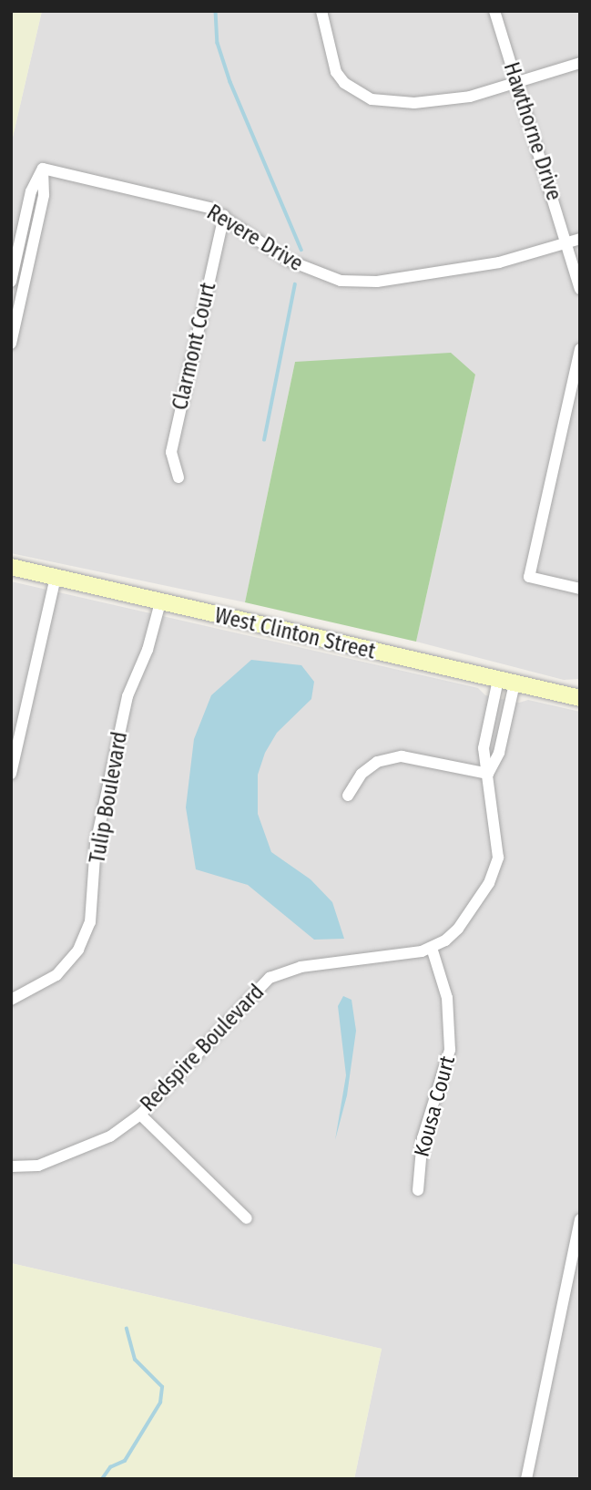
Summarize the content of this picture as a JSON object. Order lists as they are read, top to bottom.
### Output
{
  "streets": {
    "street": [
      "Hawthorne Drive",
      "Revere Drive",
      "Clarmont Court",
      "West Clinton Street",
      "Tulip Boulevard",
      "Redspire Boulevard",
      "Kousa Court"
    ]
  },
  "crossings": [
    ["Hawthorne Drive", "Revere Drive"],
    ["Revere Drive", "Clarmont Court"],
    ["West Clinton Street", "Tulip Boulevard"],
    ["West Clinton Street", "Redspire Boulevard"],
    ["Redspire Boulevard", "Kousa Court"]
  ]
}
